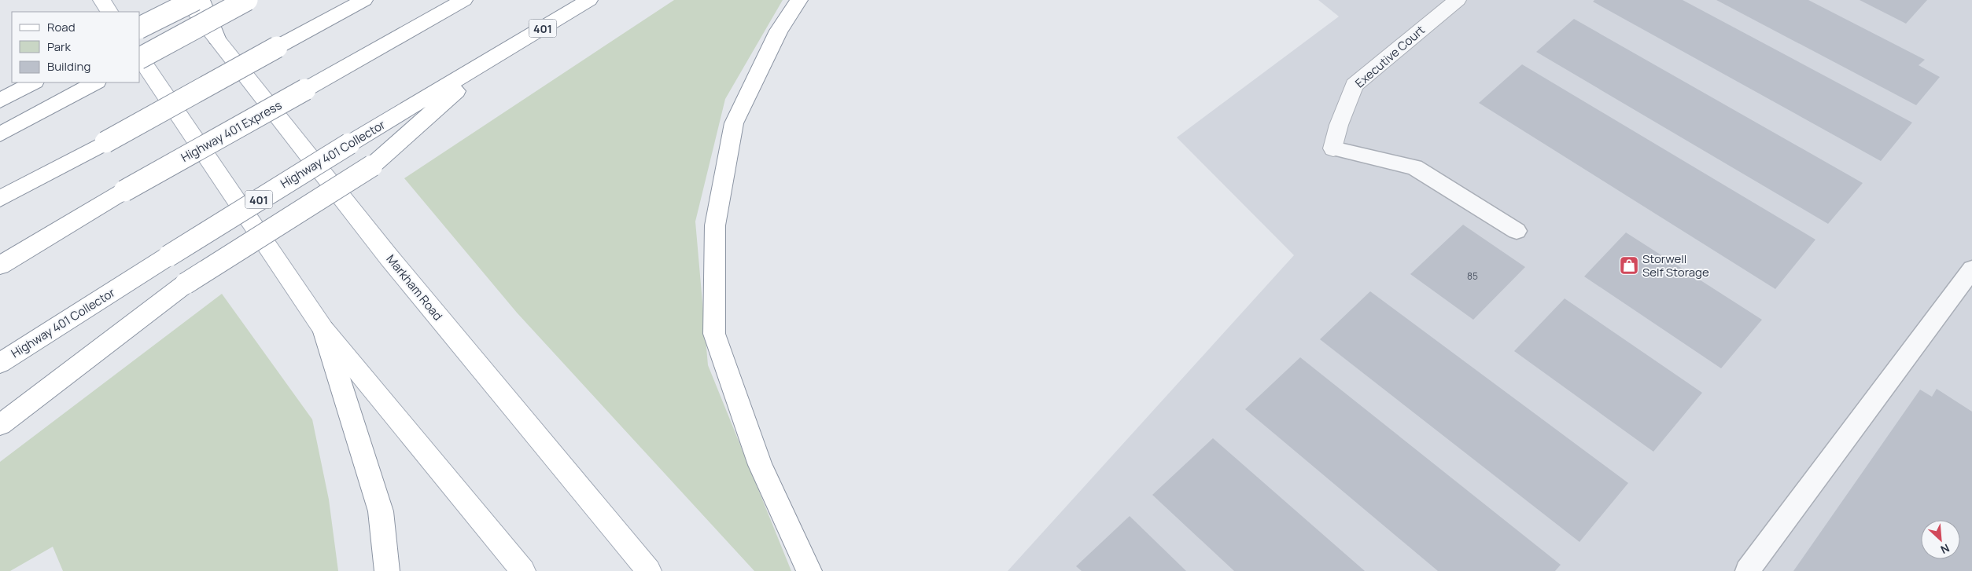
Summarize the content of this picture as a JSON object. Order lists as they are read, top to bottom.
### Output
{
  "streets": {
    "main road": [
      "401",
      "Highway 401 Express",
      "Highway 401 Collector",
      "Markham Road"
    ],
    "street": ["Executive Court"]
  },
  "places": {
    "shop": ["Storwell Self Storage"]
  },
  "house_numbers": ["85"],
  "legend": ["Road", "Park", "Building"],
  "north": "bottom right"
}
